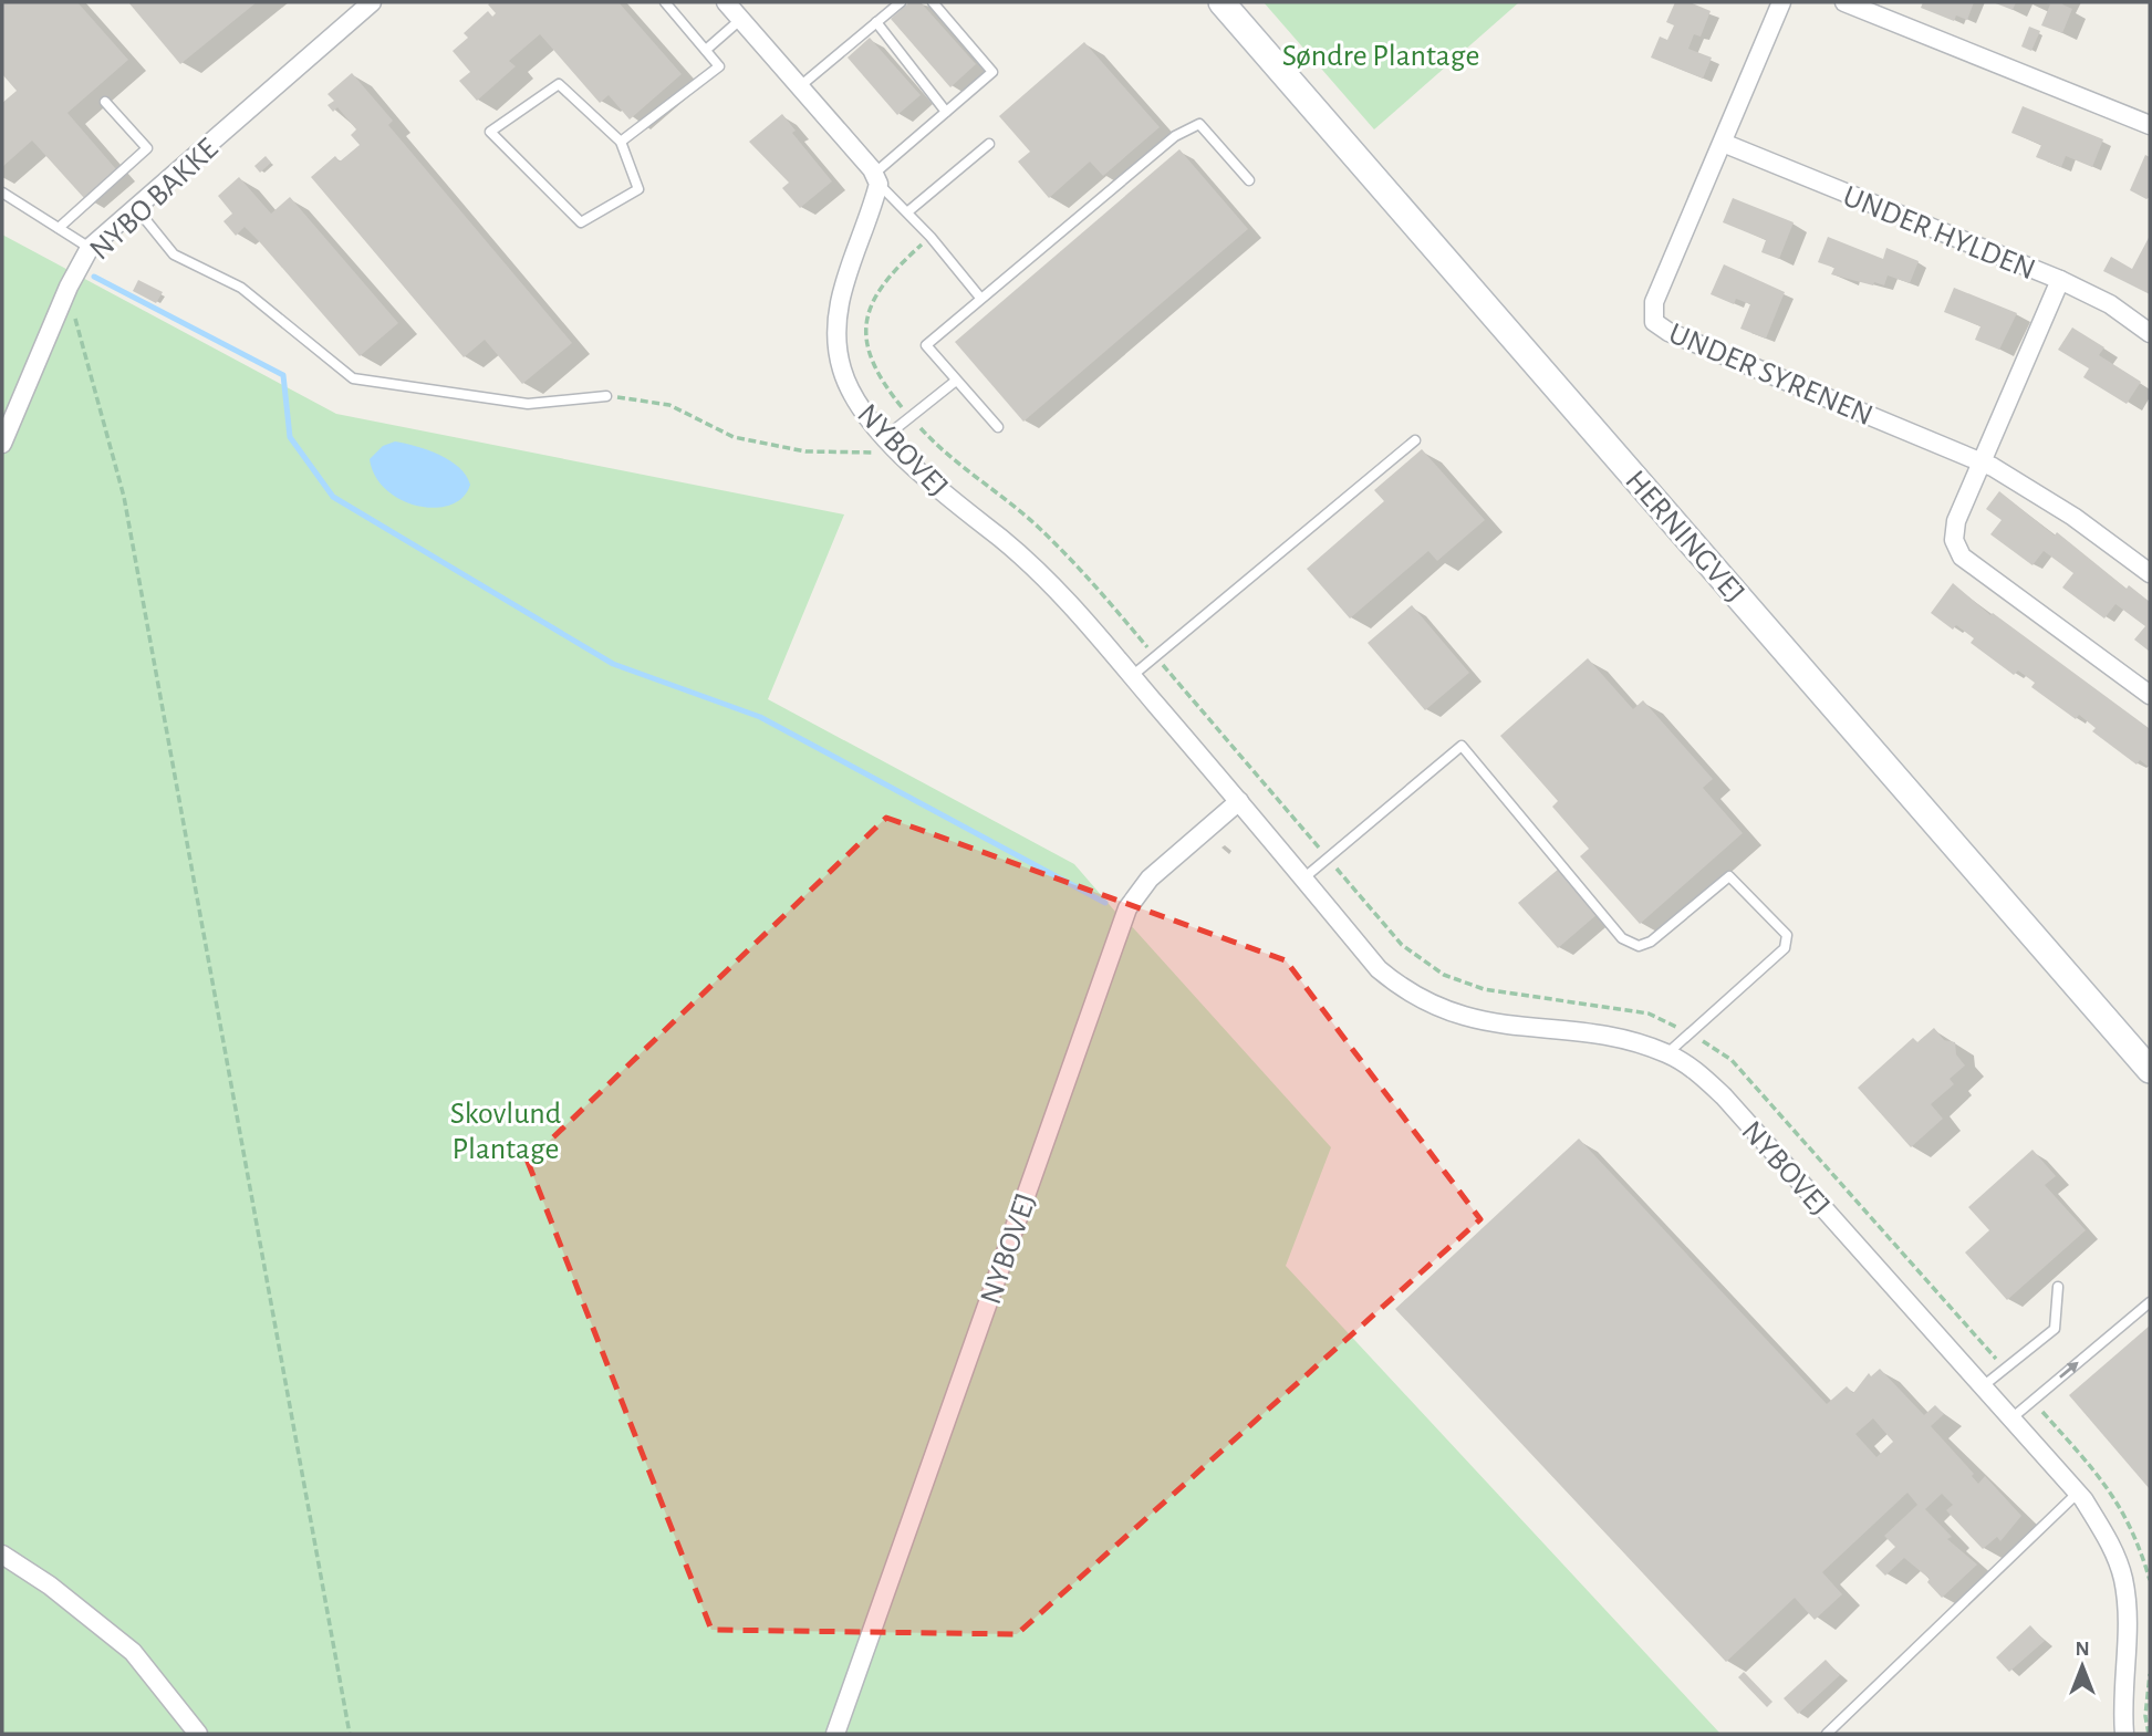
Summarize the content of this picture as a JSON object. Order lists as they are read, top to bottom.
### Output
{
  "streets": {
    "main road": ["HERNINGVEJ"],
    "street": [
      "NYBO BAKKE",
      "UNDER HYLDEN",
      "UNDER SYRENEN",
      "NYBOVEJ"
    ]
  },
  "crossings": [
    ["UNDER HYLDEN", "UNDER SYRENEN"]
  ],
  "parks": ["Søndre Plantage", "Skovlund Plantage"],
  "north": "top"
}
